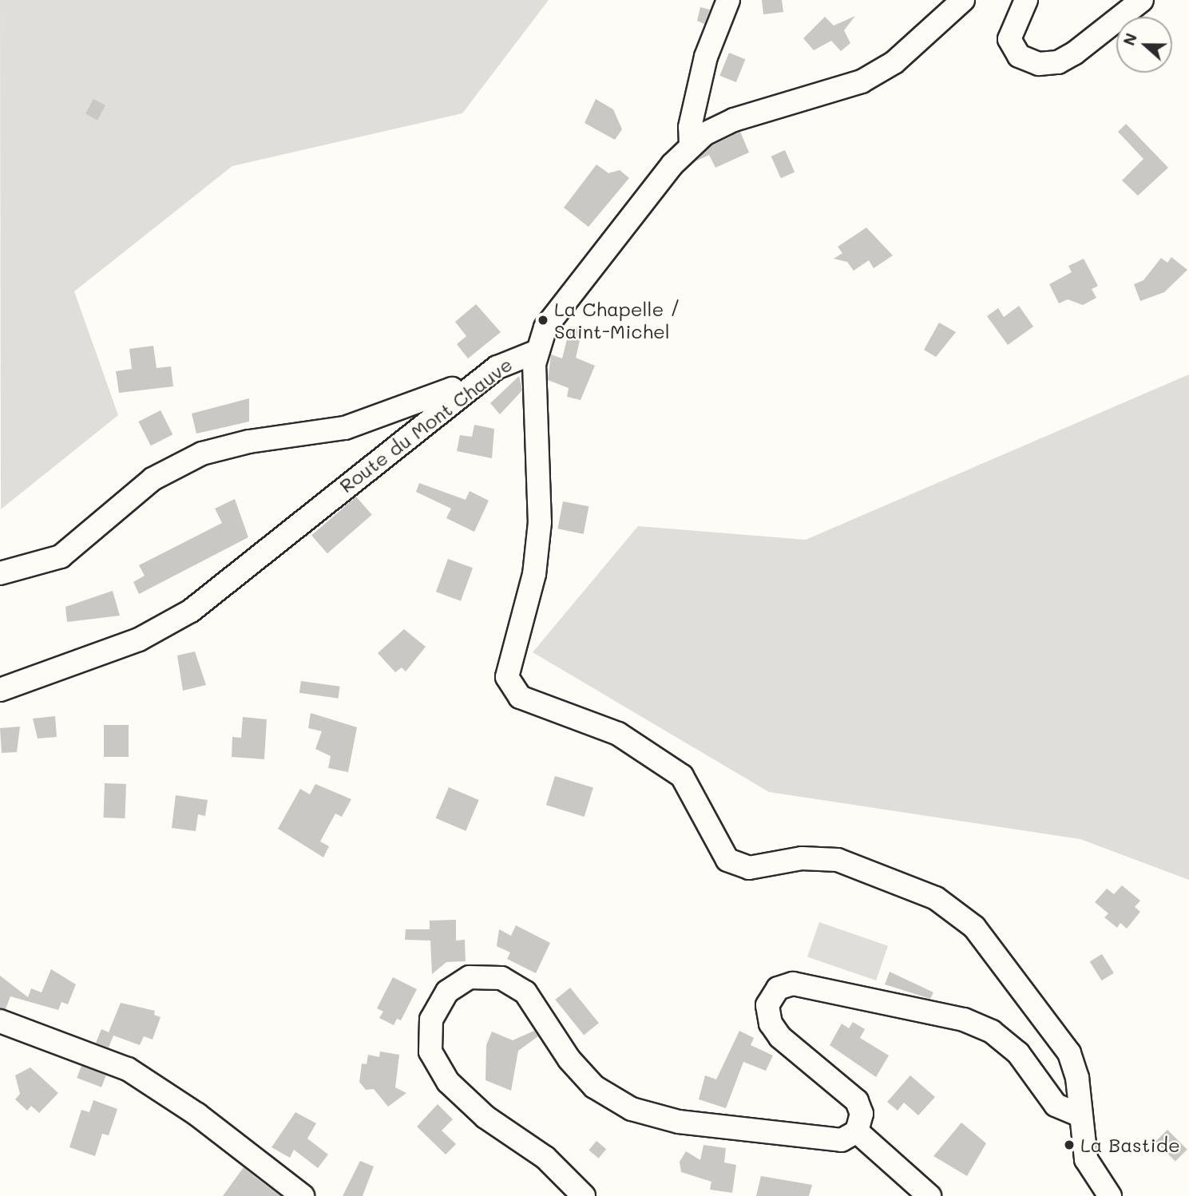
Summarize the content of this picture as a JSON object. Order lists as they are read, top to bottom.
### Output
{
  "streets": {
    "street": ["Route du Mont Chauve"]
  },
  "places": ["La Chapelle / Saint-Michel", "La Bastide"],
  "north": "left"
}
